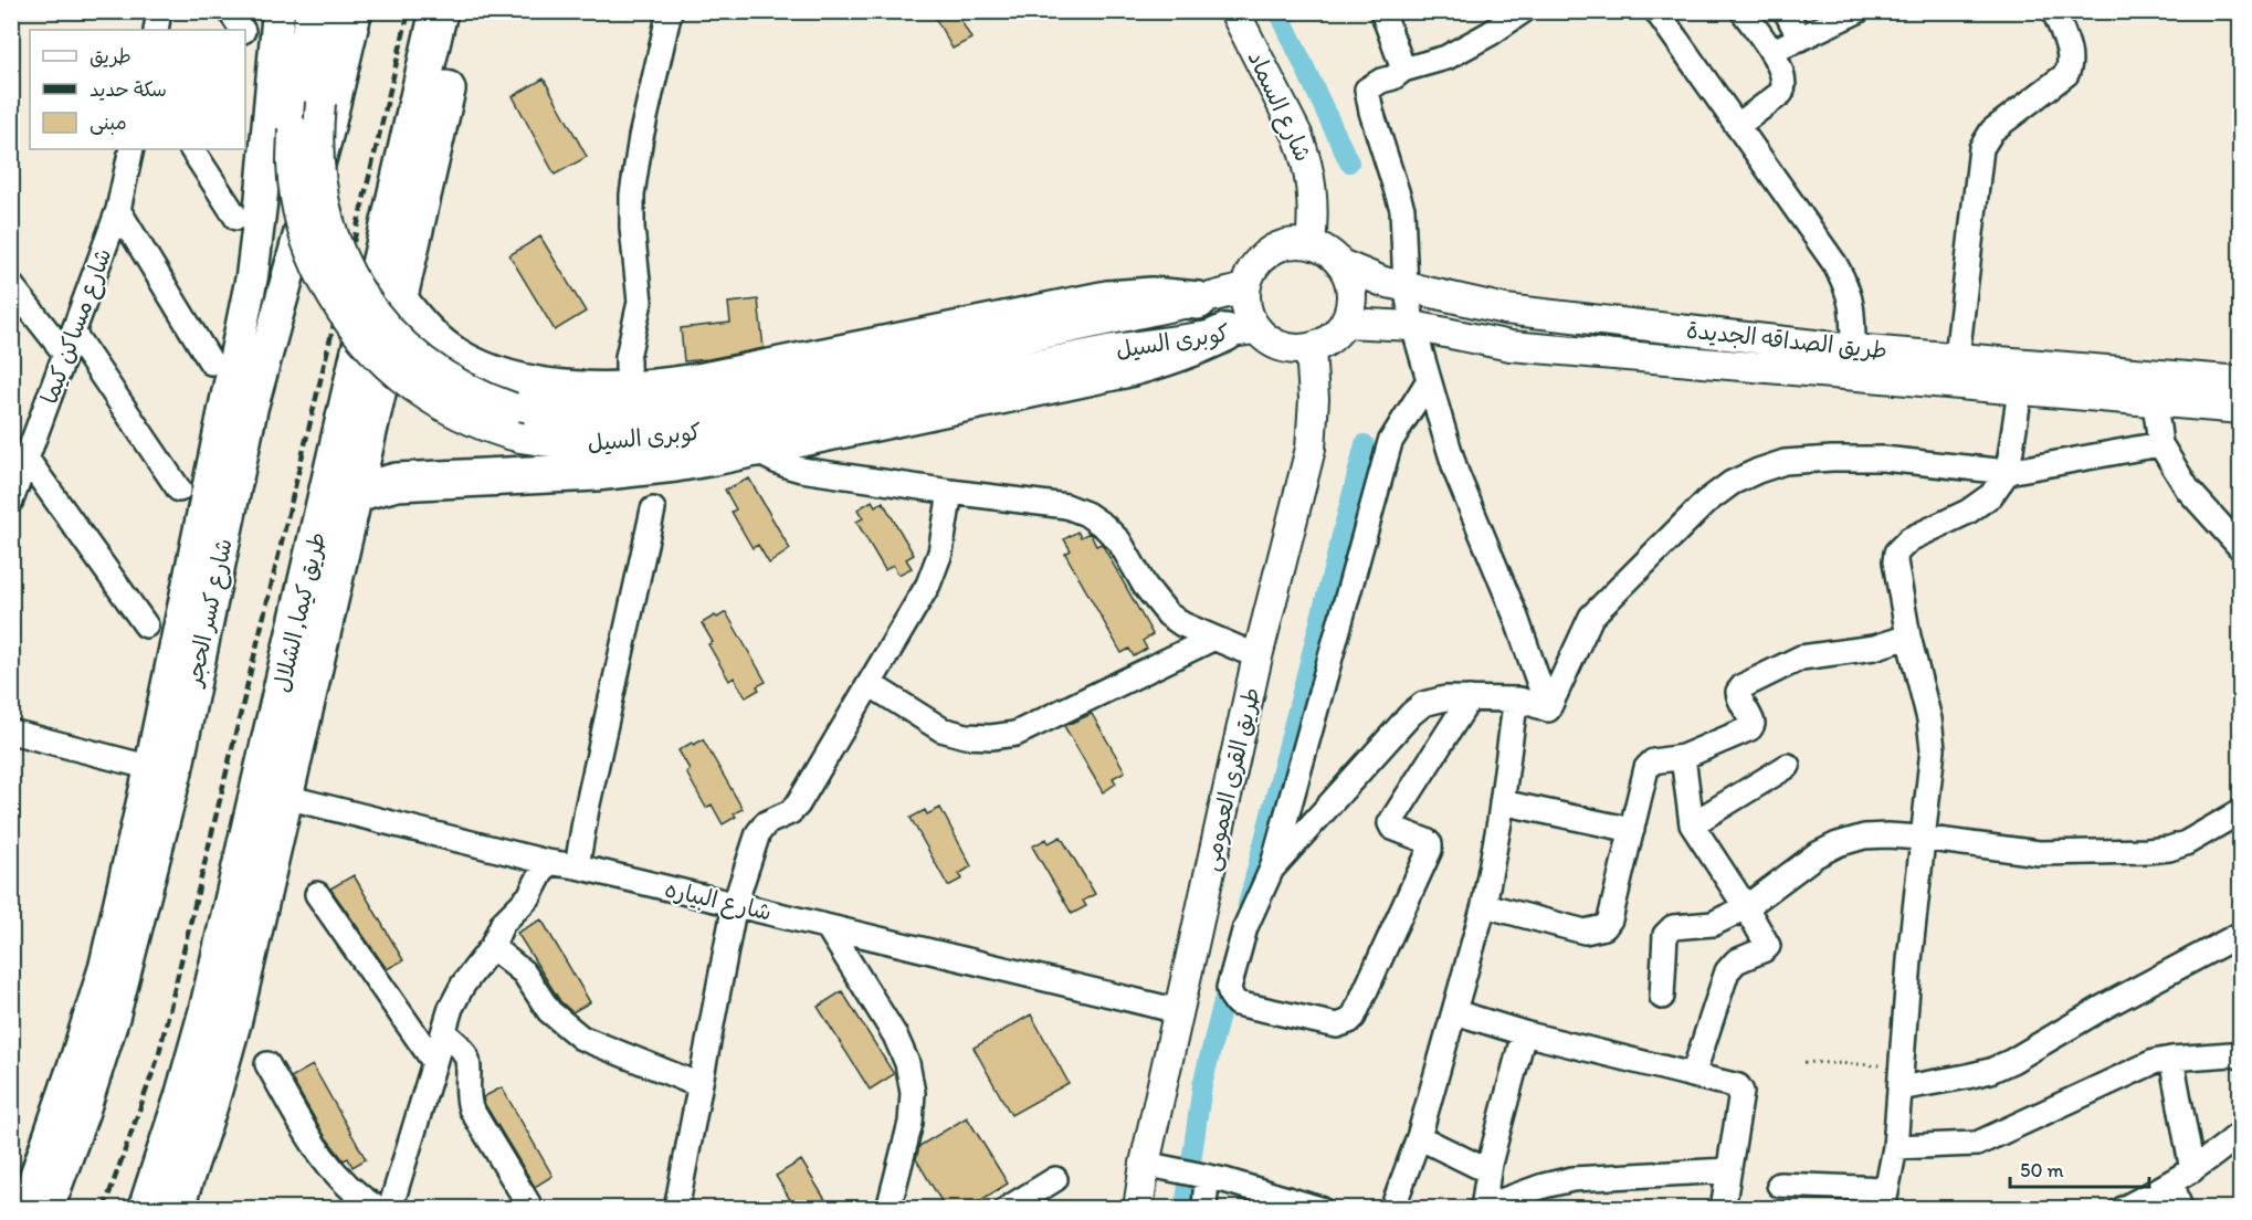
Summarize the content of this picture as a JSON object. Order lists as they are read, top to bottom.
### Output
{
  "streets": {
    "highway": ["طريق كيما, الشلال"],
    "main road": ["شارع كسر الحجر"],
    "street": [
      "شارع السماد",
      "شارع مساكن كيما",
      "طريق الصداقه الجديدة",
      "كوبرى السيل",
      "طريق القرى العمومى",
      "شارع البياره"
    ]
  },
  "crossings": [
    ["شارع السماد", "طريق الصداقه الجديدة"],
    ["شارع السماد", "كوبرى السيل"],
    ["شارع السماد", "طريق القرى العمومى"],
    ["طريق الصداقه الجديدة", "كوبرى السيل"],
    ["طريق الصداقه الجديدة", "طريق القرى العمومى"],
    ["كوبرى السيل", "طريق القرى العمومى"],
    ["طريق كيما, الشلال", "شارع البياره"],
    ["طريق القرى العمومى", "شارع البياره"]
  ],
  "legend": ["طريق", "سكة حديد", "مبنى"],
  "scale_bar": "50 m"
}
